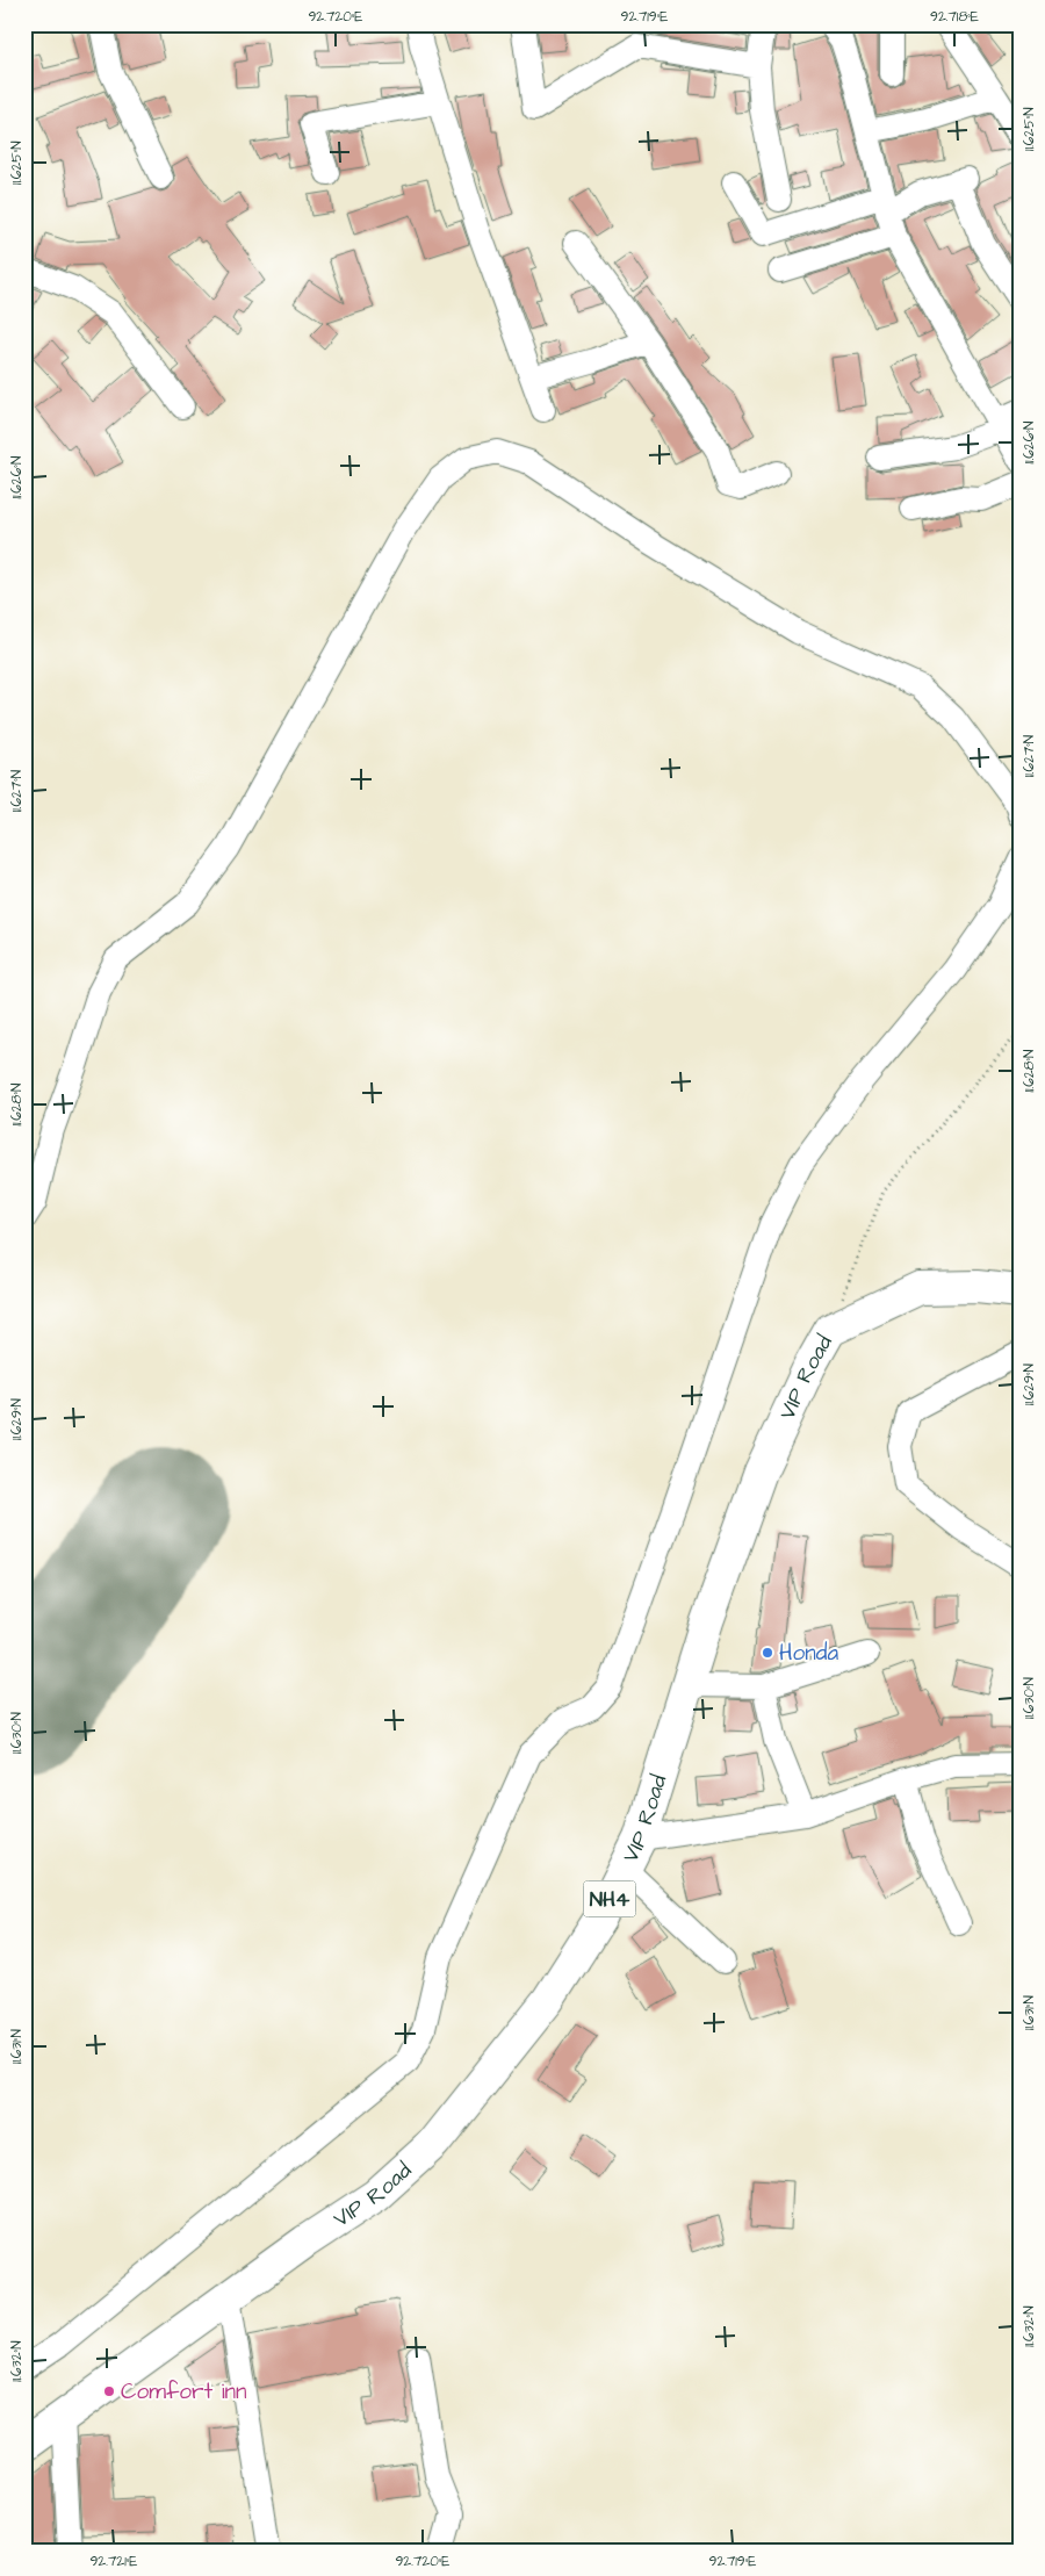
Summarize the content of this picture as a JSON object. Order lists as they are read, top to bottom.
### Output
{
  "streets": {
    "highway": ["VIP Road", "NH4"]
  },
  "places": ["Honda", "Comfort inn"],
  "coordinates": [
    "92.720°E",
    "92.719°E",
    "92.718°E",
    "11.625°N",
    "11.626°N",
    "11.627°N",
    "11.628°N",
    "11.629°N",
    "11.630°N",
    "11.631°N",
    "11.632°N",
    "92.721°E"
  ]
}
